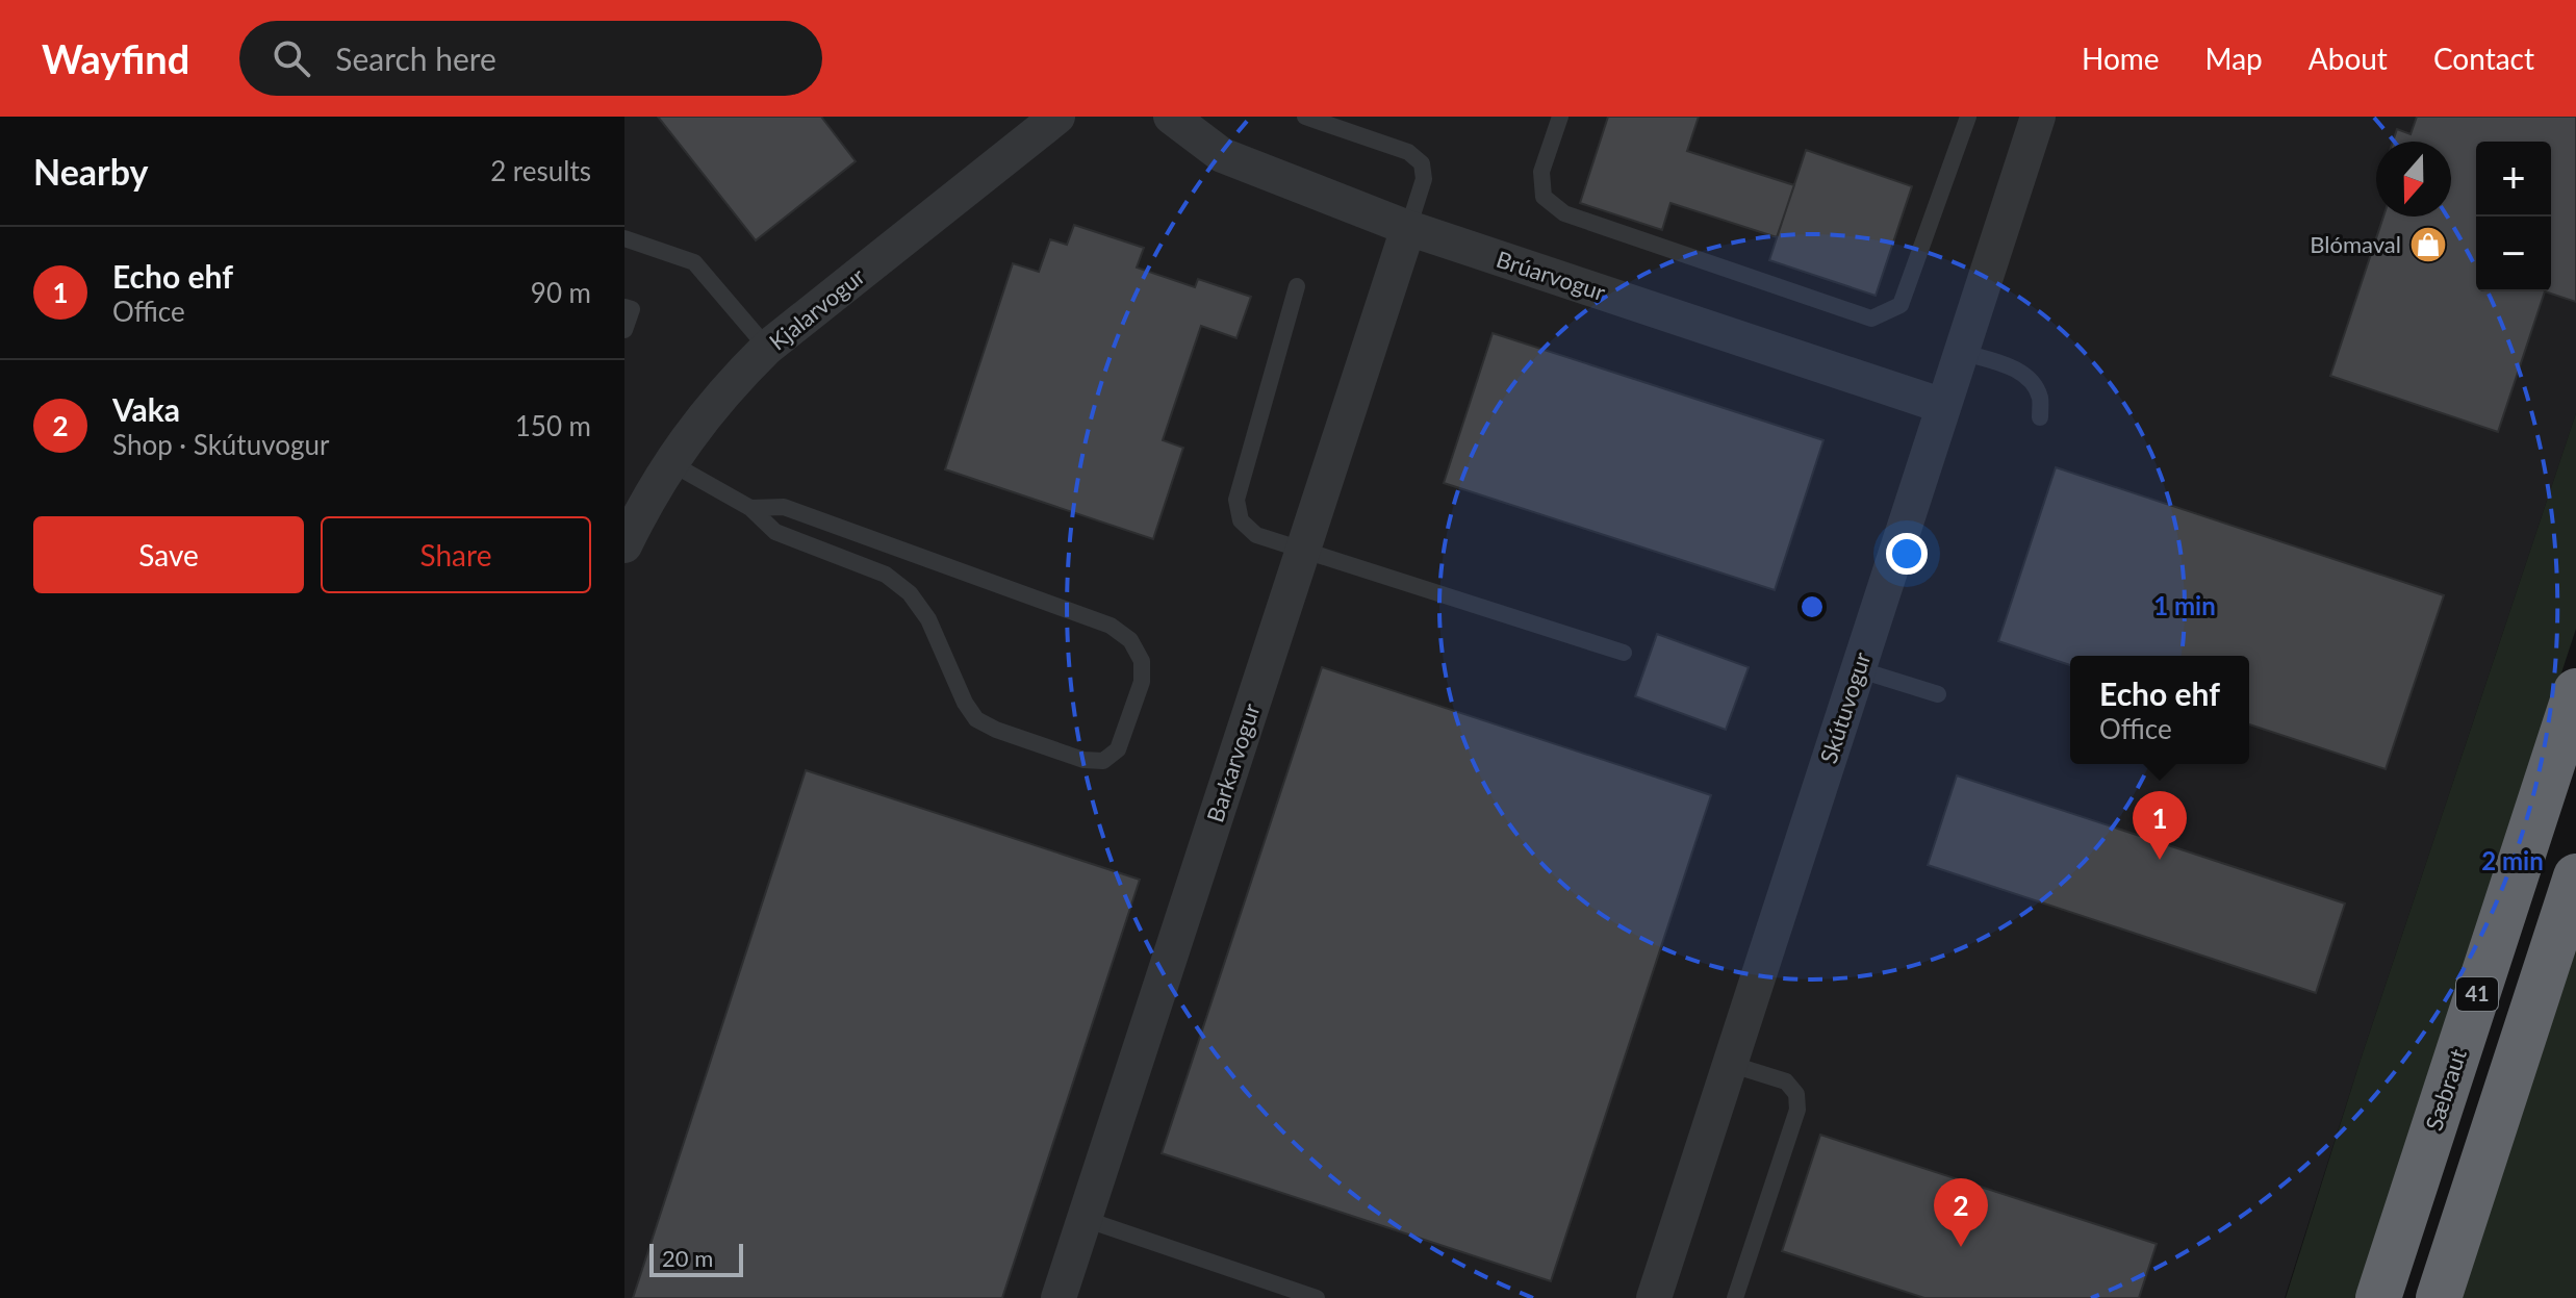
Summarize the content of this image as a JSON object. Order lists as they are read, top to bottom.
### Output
{
  "streets": {
    "highway": ["41", "Sæbraut"],
    "street": [
      "Brúarvogur",
      "Kjalarvogur",
      "Skútuvogur",
      "Barkarvogur"
    ]
  },
  "crossings": [
    ["Brúarvogur", "Skútuvogur"],
    ["Brúarvogur", "Barkarvogur"]
  ],
  "places": {
    "shop": ["Blómaval"]
  },
  "scale_bar": "20 m",
  "north": "bottom",
  "page": {
    "header": "Wayfind",
    "search": "Search here",
    "nav": [
      "Home",
      "Map",
      "About",
      "Contact"
    ],
    "heading": ["Nearby", "2 results"],
    "map_buttons": ["+", "−"],
    "list": [
      {
        "mark": "1",
        "name": "Echo ehf",
        "note": "Office",
        "value": "90 m"
      },
      {
        "mark": "2",
        "name": "Vaka",
        "note": "Shop · Skútuvogur",
        "value": "150 m"
      }
    ],
    "buttons": ["Save", "Share"],
    "popup": ["Echo ehf", "Office"],
    "pins": ["1", "2"],
    "scale": "20 m"
  },
  "rings": ["1 min", "2 min"]
}
